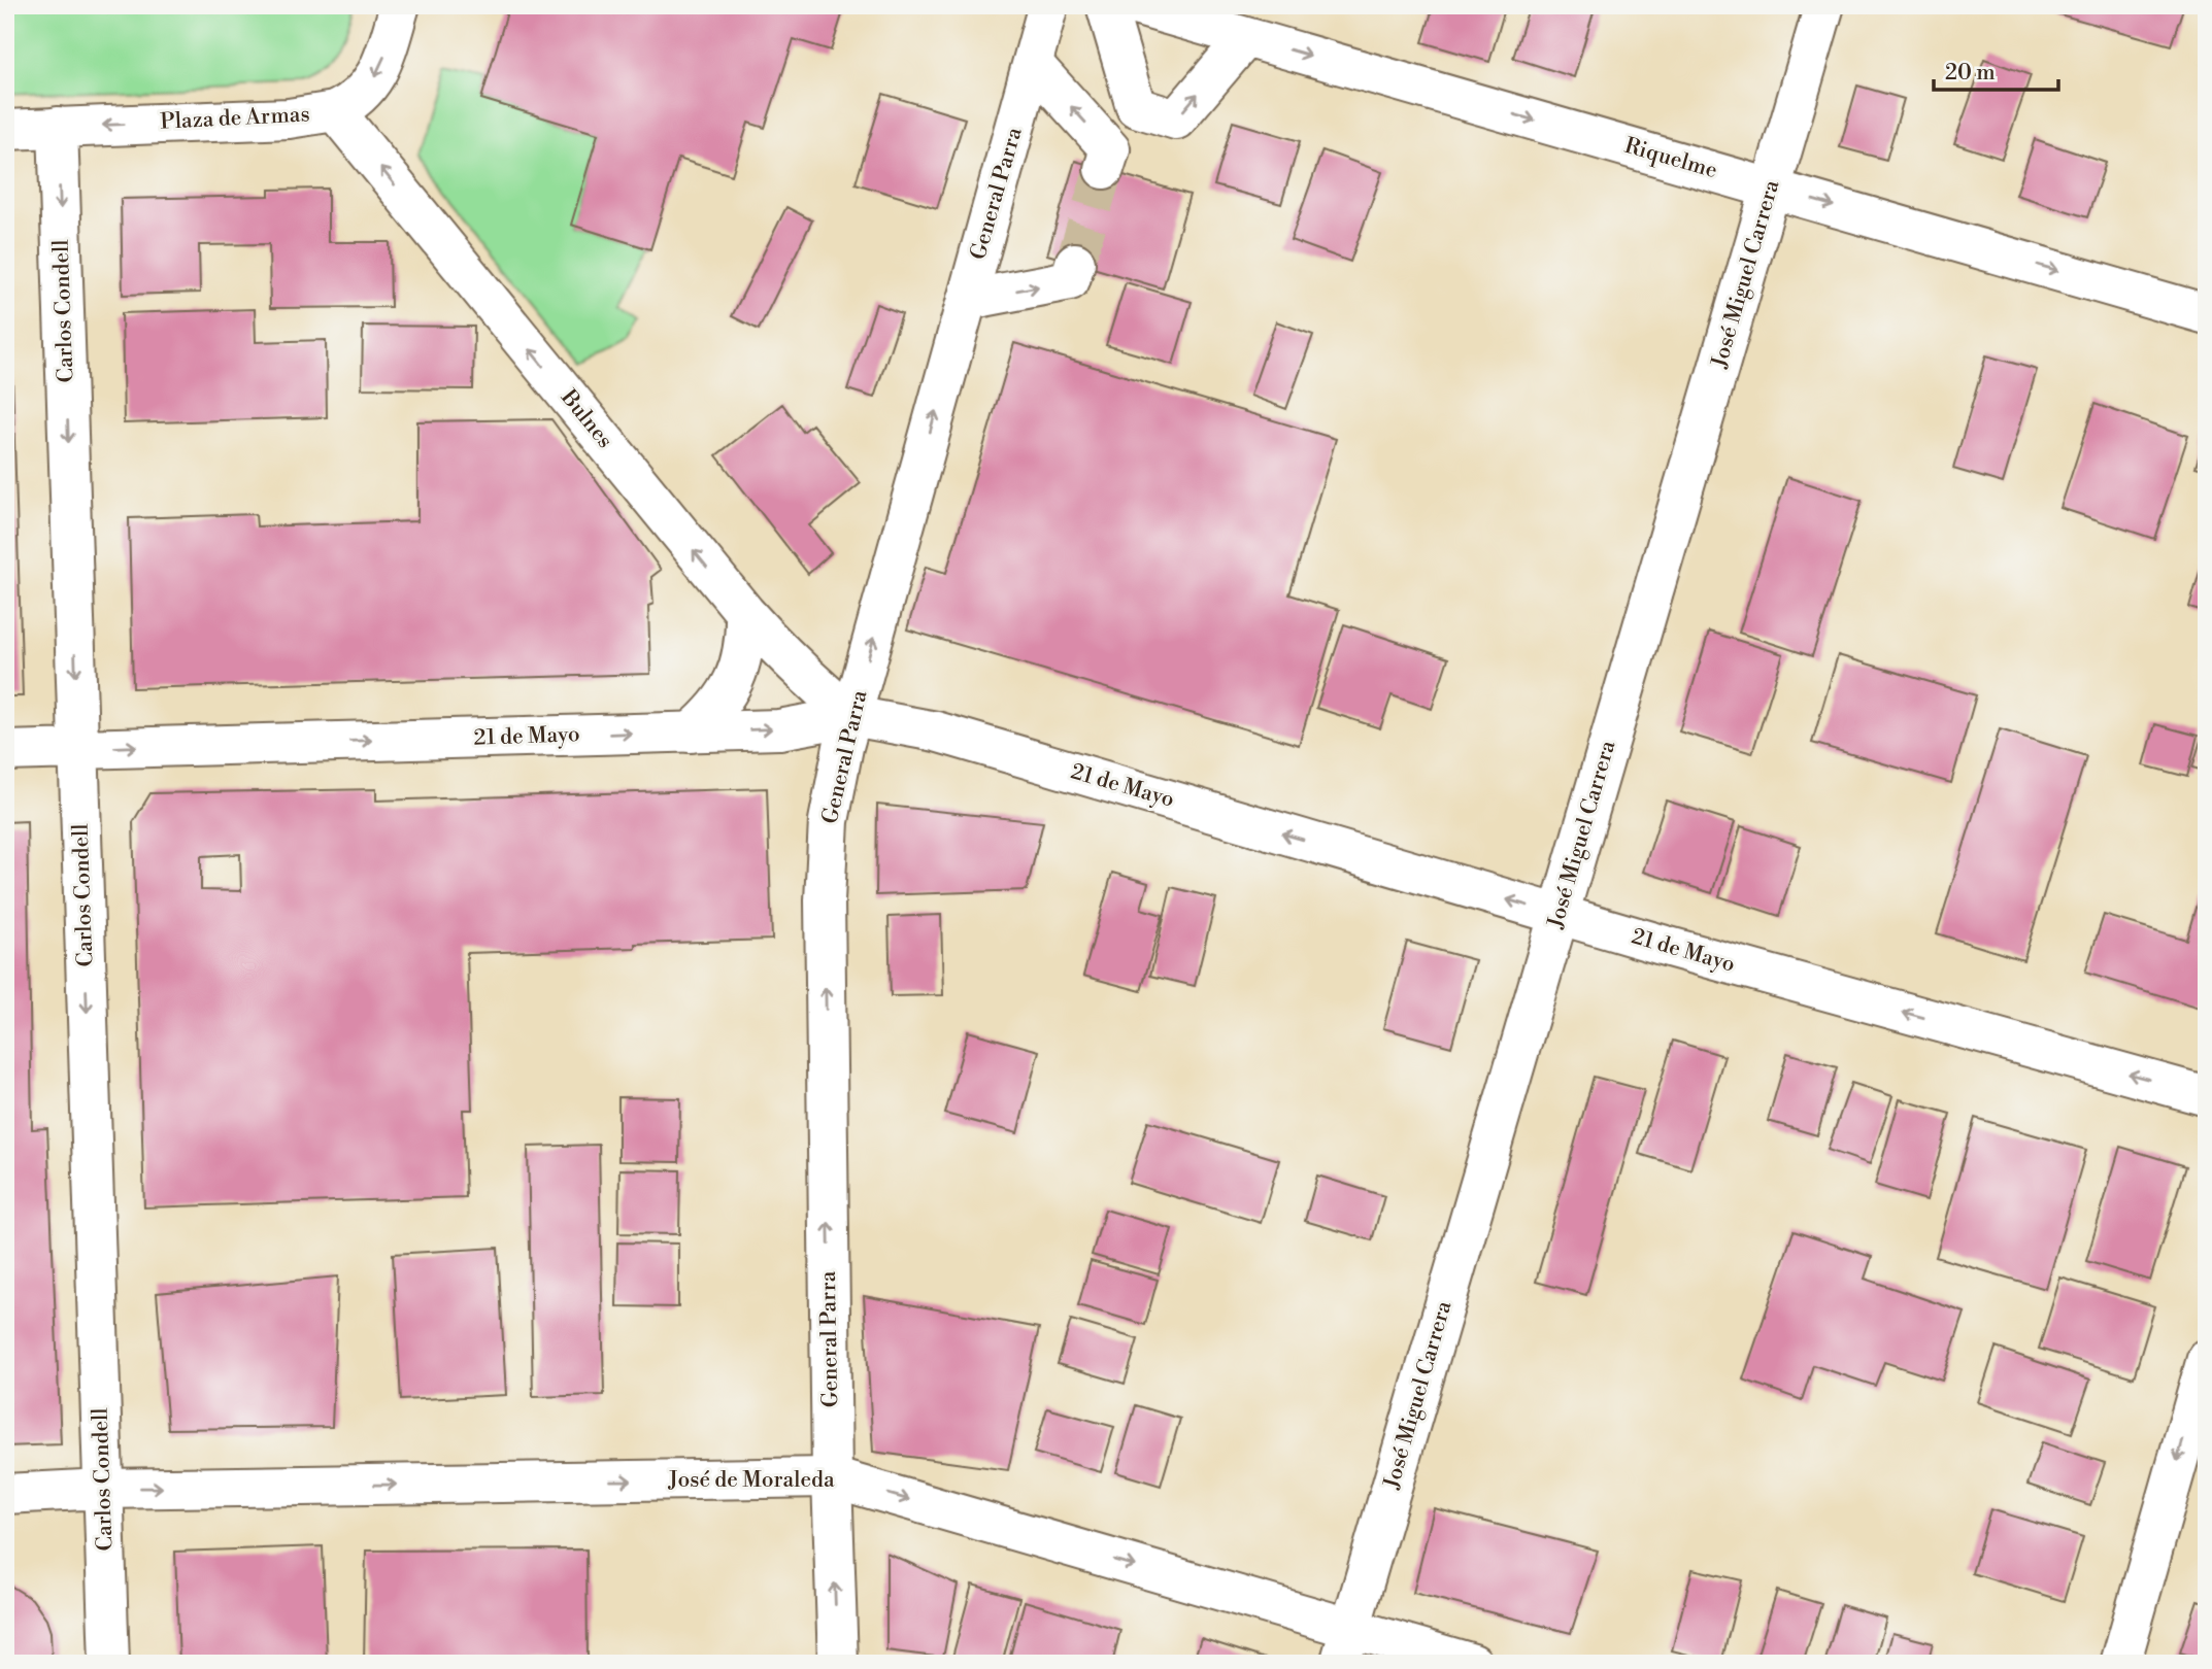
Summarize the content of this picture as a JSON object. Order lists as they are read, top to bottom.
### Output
{
  "streets": {
    "street": [
      "Plaza de Armas",
      "Riquelme",
      "General Parra",
      "José Miguel Carrera",
      "Carlos Condell",
      "Bulnes",
      "21 de Mayo",
      "José de Moraleda"
    ]
  },
  "crossings": [
    ["Plaza de Armas", "Carlos Condell"],
    ["Plaza de Armas", "Bulnes"],
    ["Riquelme", "José Miguel Carrera"],
    ["General Parra", "Bulnes"],
    ["General Parra", "21 de Mayo"],
    ["General Parra", "José de Moraleda"],
    ["José Miguel Carrera", "21 de Mayo"],
    ["José Miguel Carrera", "José de Moraleda"],
    ["Carlos Condell", "21 de Mayo"],
    ["Carlos Condell", "José de Moraleda"],
    ["Bulnes", "21 de Mayo"]
  ],
  "one_way": [
    "Plaza de Armas",
    "Riquelme",
    "General Parra",
    "Carlos Condell",
    "Bulnes",
    "José de Moraleda"
  ],
  "scale_bar": "20 m"
}
